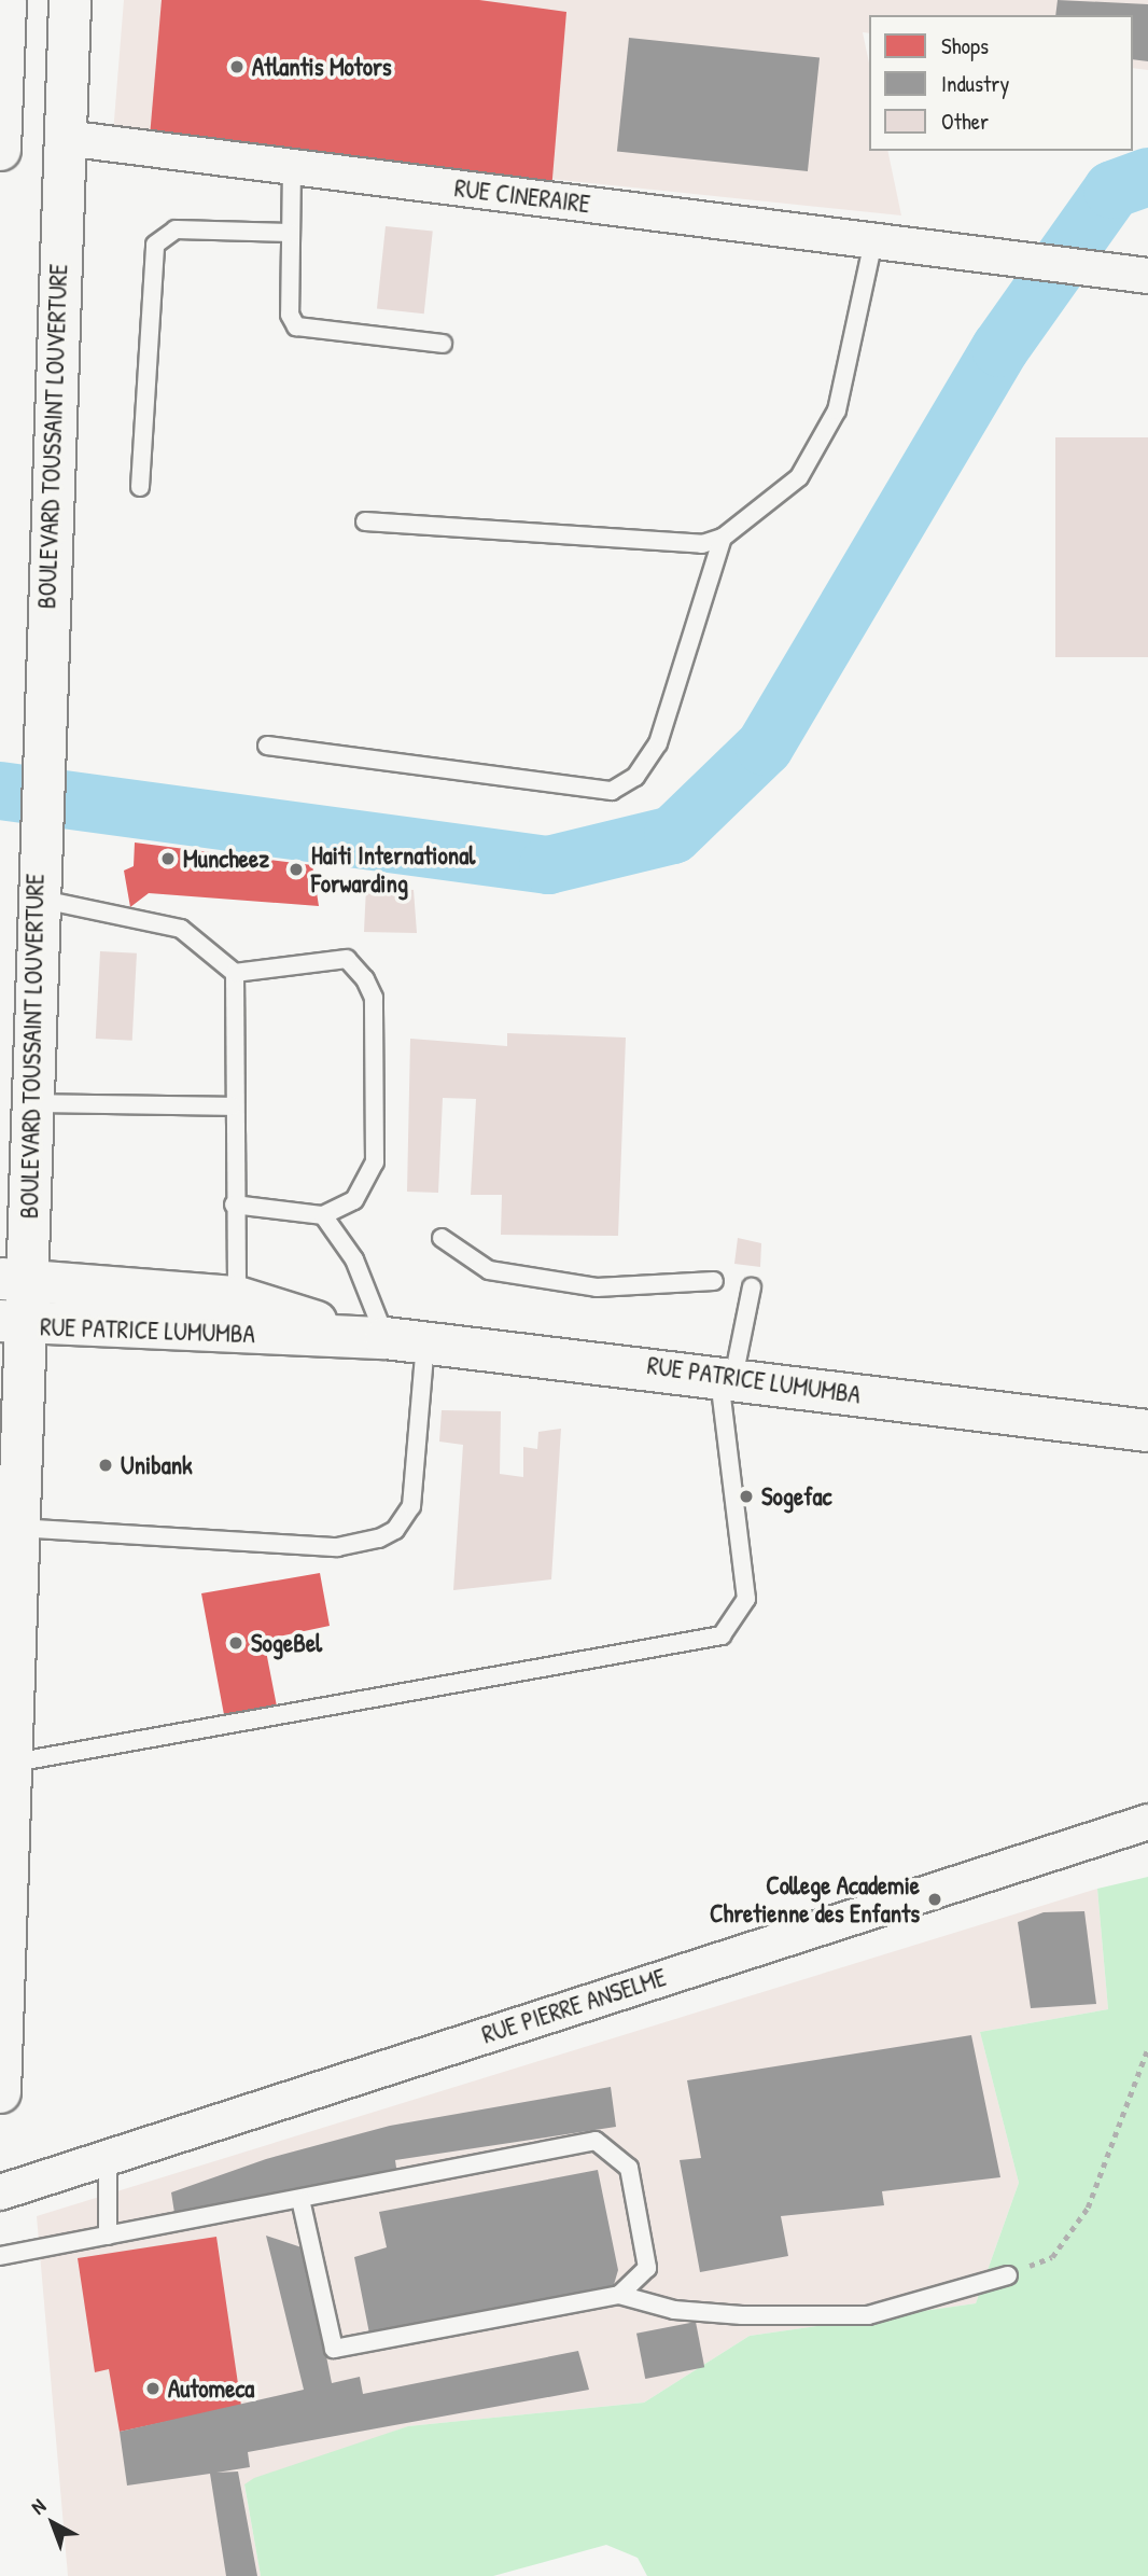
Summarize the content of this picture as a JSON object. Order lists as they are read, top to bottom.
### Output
{
  "streets": {
    "main road": ["BOULEVARD TOUSSAINT LOUVERTURE", "RUE PATRICE LUMUMBA"],
    "street": ["RUE CINERAIRE", "RUE PIERRE ANSELME"]
  },
  "crossings": [
    ["RUE CINERAIRE", "BOULEVARD TOUSSAINT LOUVERTURE"],
    ["BOULEVARD TOUSSAINT LOUVERTURE", "RUE PATRICE LUMUMBA"]
  ],
  "places": [
    "Atlantis Motors",
    "Muncheez",
    "Haiti International Forwarding",
    "Unibank",
    "Sogefac",
    "SogeBel",
    "College Academie Chretienne des Enfants",
    "Automeca"
  ],
  "legend": ["Shops", "Industry", "Other"],
  "north": "top left"
}
